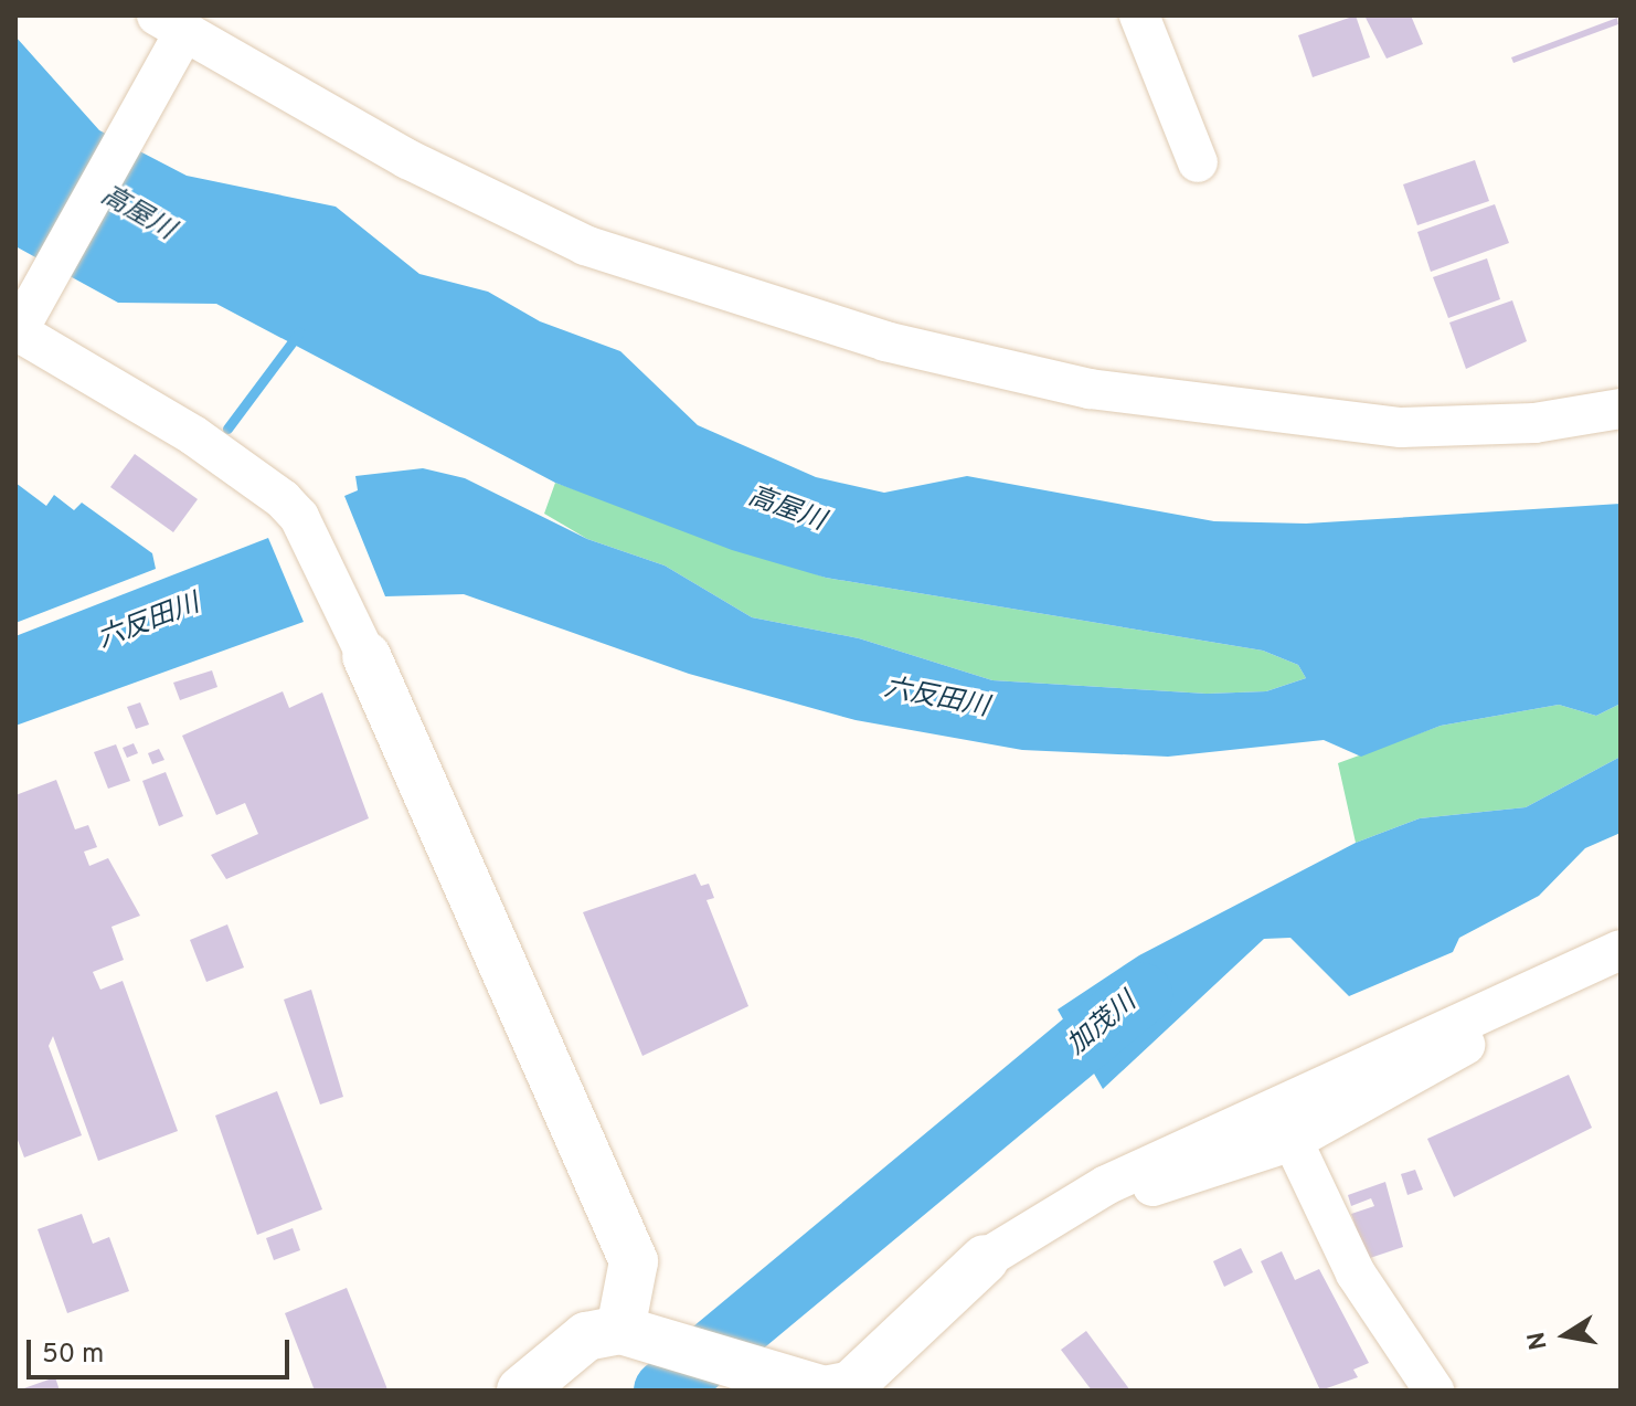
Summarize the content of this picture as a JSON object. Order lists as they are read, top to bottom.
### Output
{
  "water": ["高屋川", "六反田川", "加茂川"],
  "scale_bar": "50 m",
  "north": "left"
}
